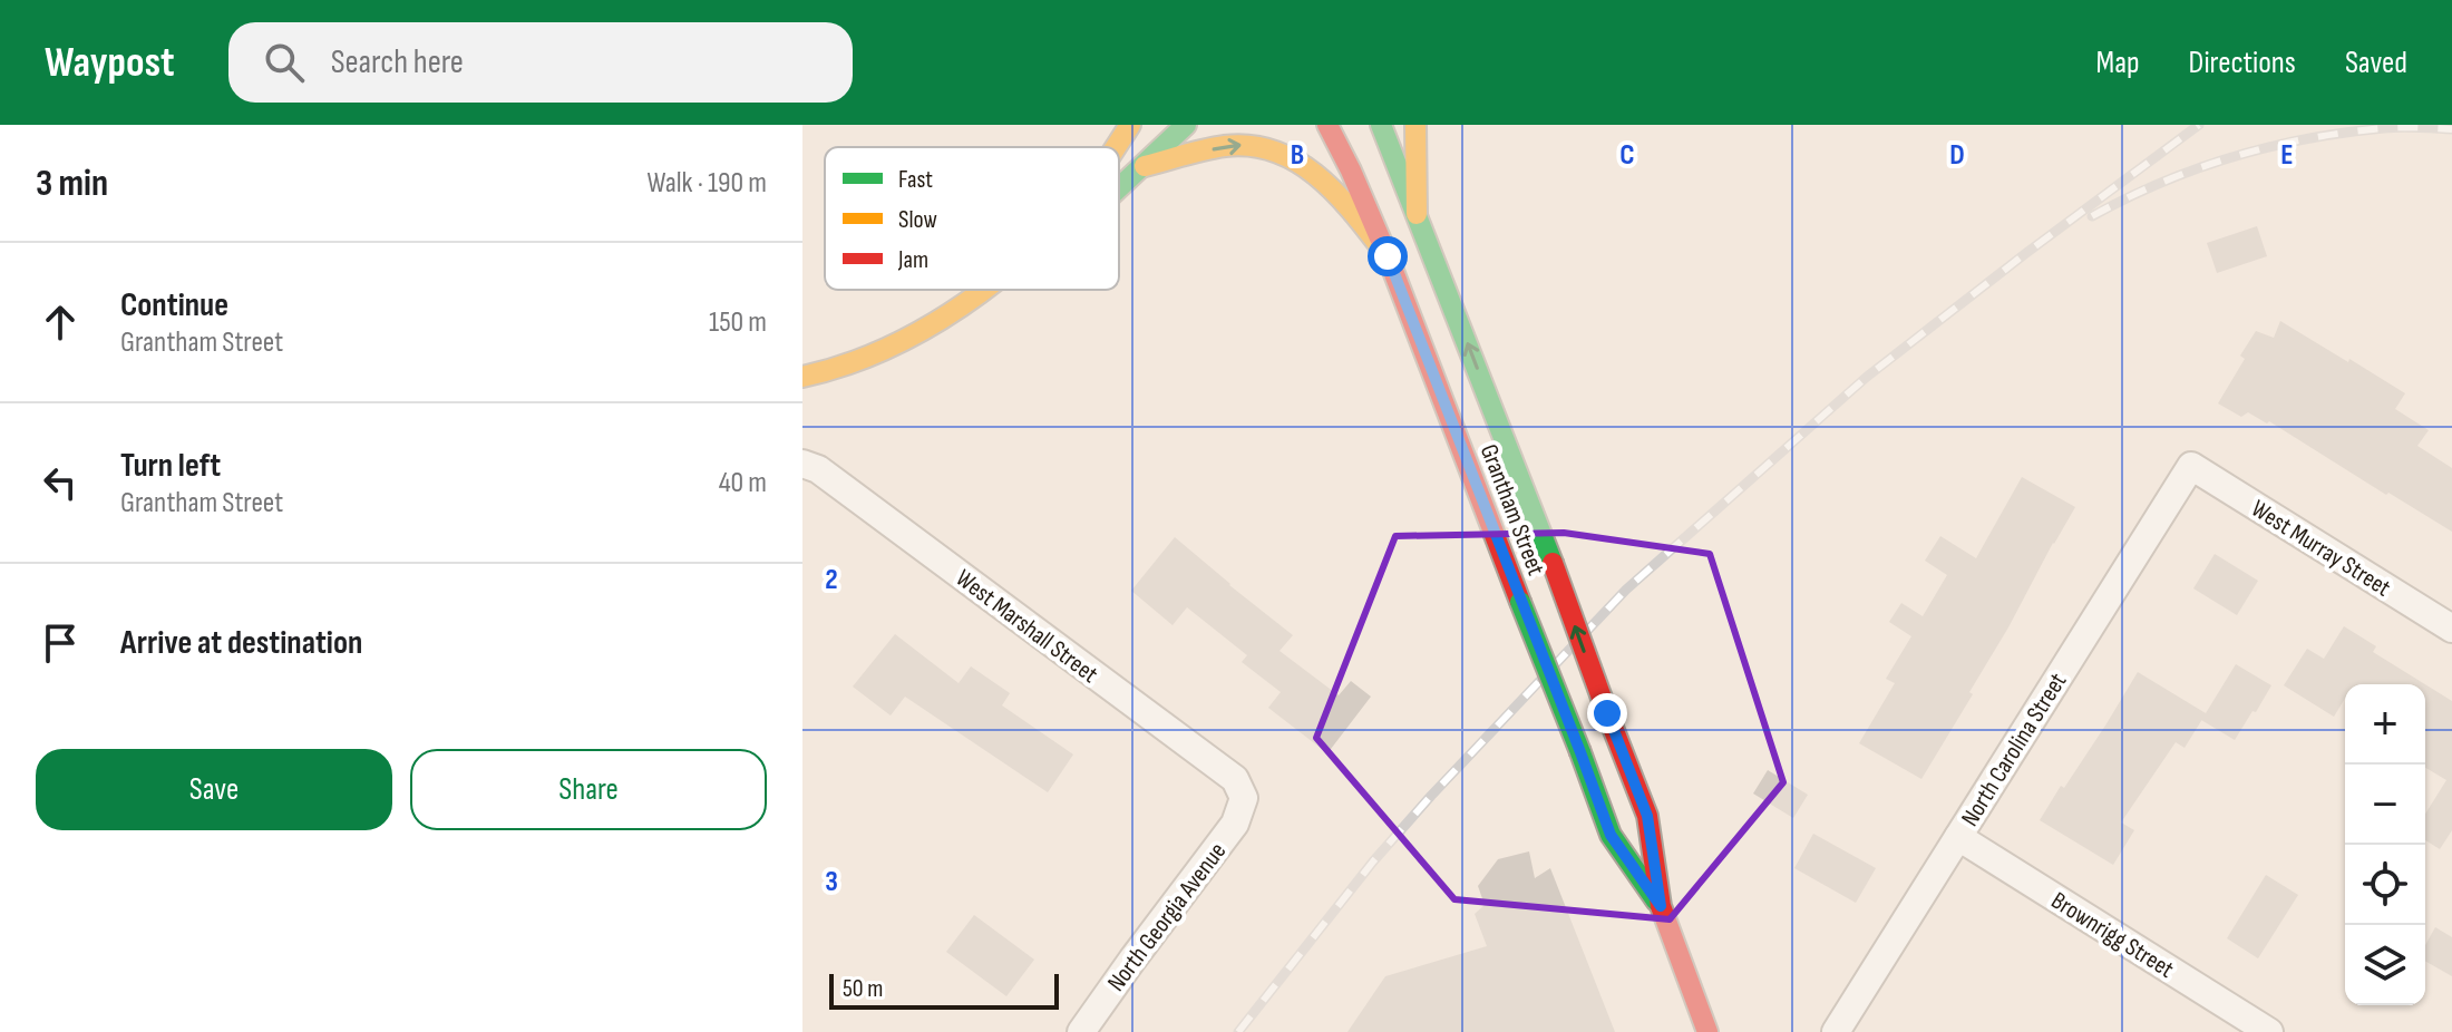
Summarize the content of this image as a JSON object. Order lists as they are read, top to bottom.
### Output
{
  "streets": {
    "main road": ["Grantham Street"],
    "street": [
      "West Murray Street",
      "West Marshall Street",
      "North Carolina Street",
      "North Georgia Avenue",
      "Brownrigg Street"
    ]
  },
  "crossings": [
    ["West Murray Street", "North Carolina Street"],
    ["West Marshall Street", "North Georgia Avenue"],
    ["North Carolina Street", "Brownrigg Street"]
  ],
  "legend": ["Fast", "Slow", "Jam"],
  "scale_bar": "50 m",
  "page": {
    "header": "Waypost",
    "search": "Search here",
    "nav": ["Map", "Directions", "Saved"],
    "heading": ["3 min", "Walk · 190 m"],
    "list": [
      ["Continue", "Grantham Street", "150 m"],
      ["Turn left", "Grantham Street", "40 m"],
      "Arrive at destination"
    ],
    "map_buttons": ["+", "−"],
    "buttons": ["Save", "Share"],
    "scale": "50 m"
  },
  "grid": {
    "columns": [
      "B",
      "C",
      "D",
      "E"
    ],
    "rows": ["2", "3"]
  }
}
